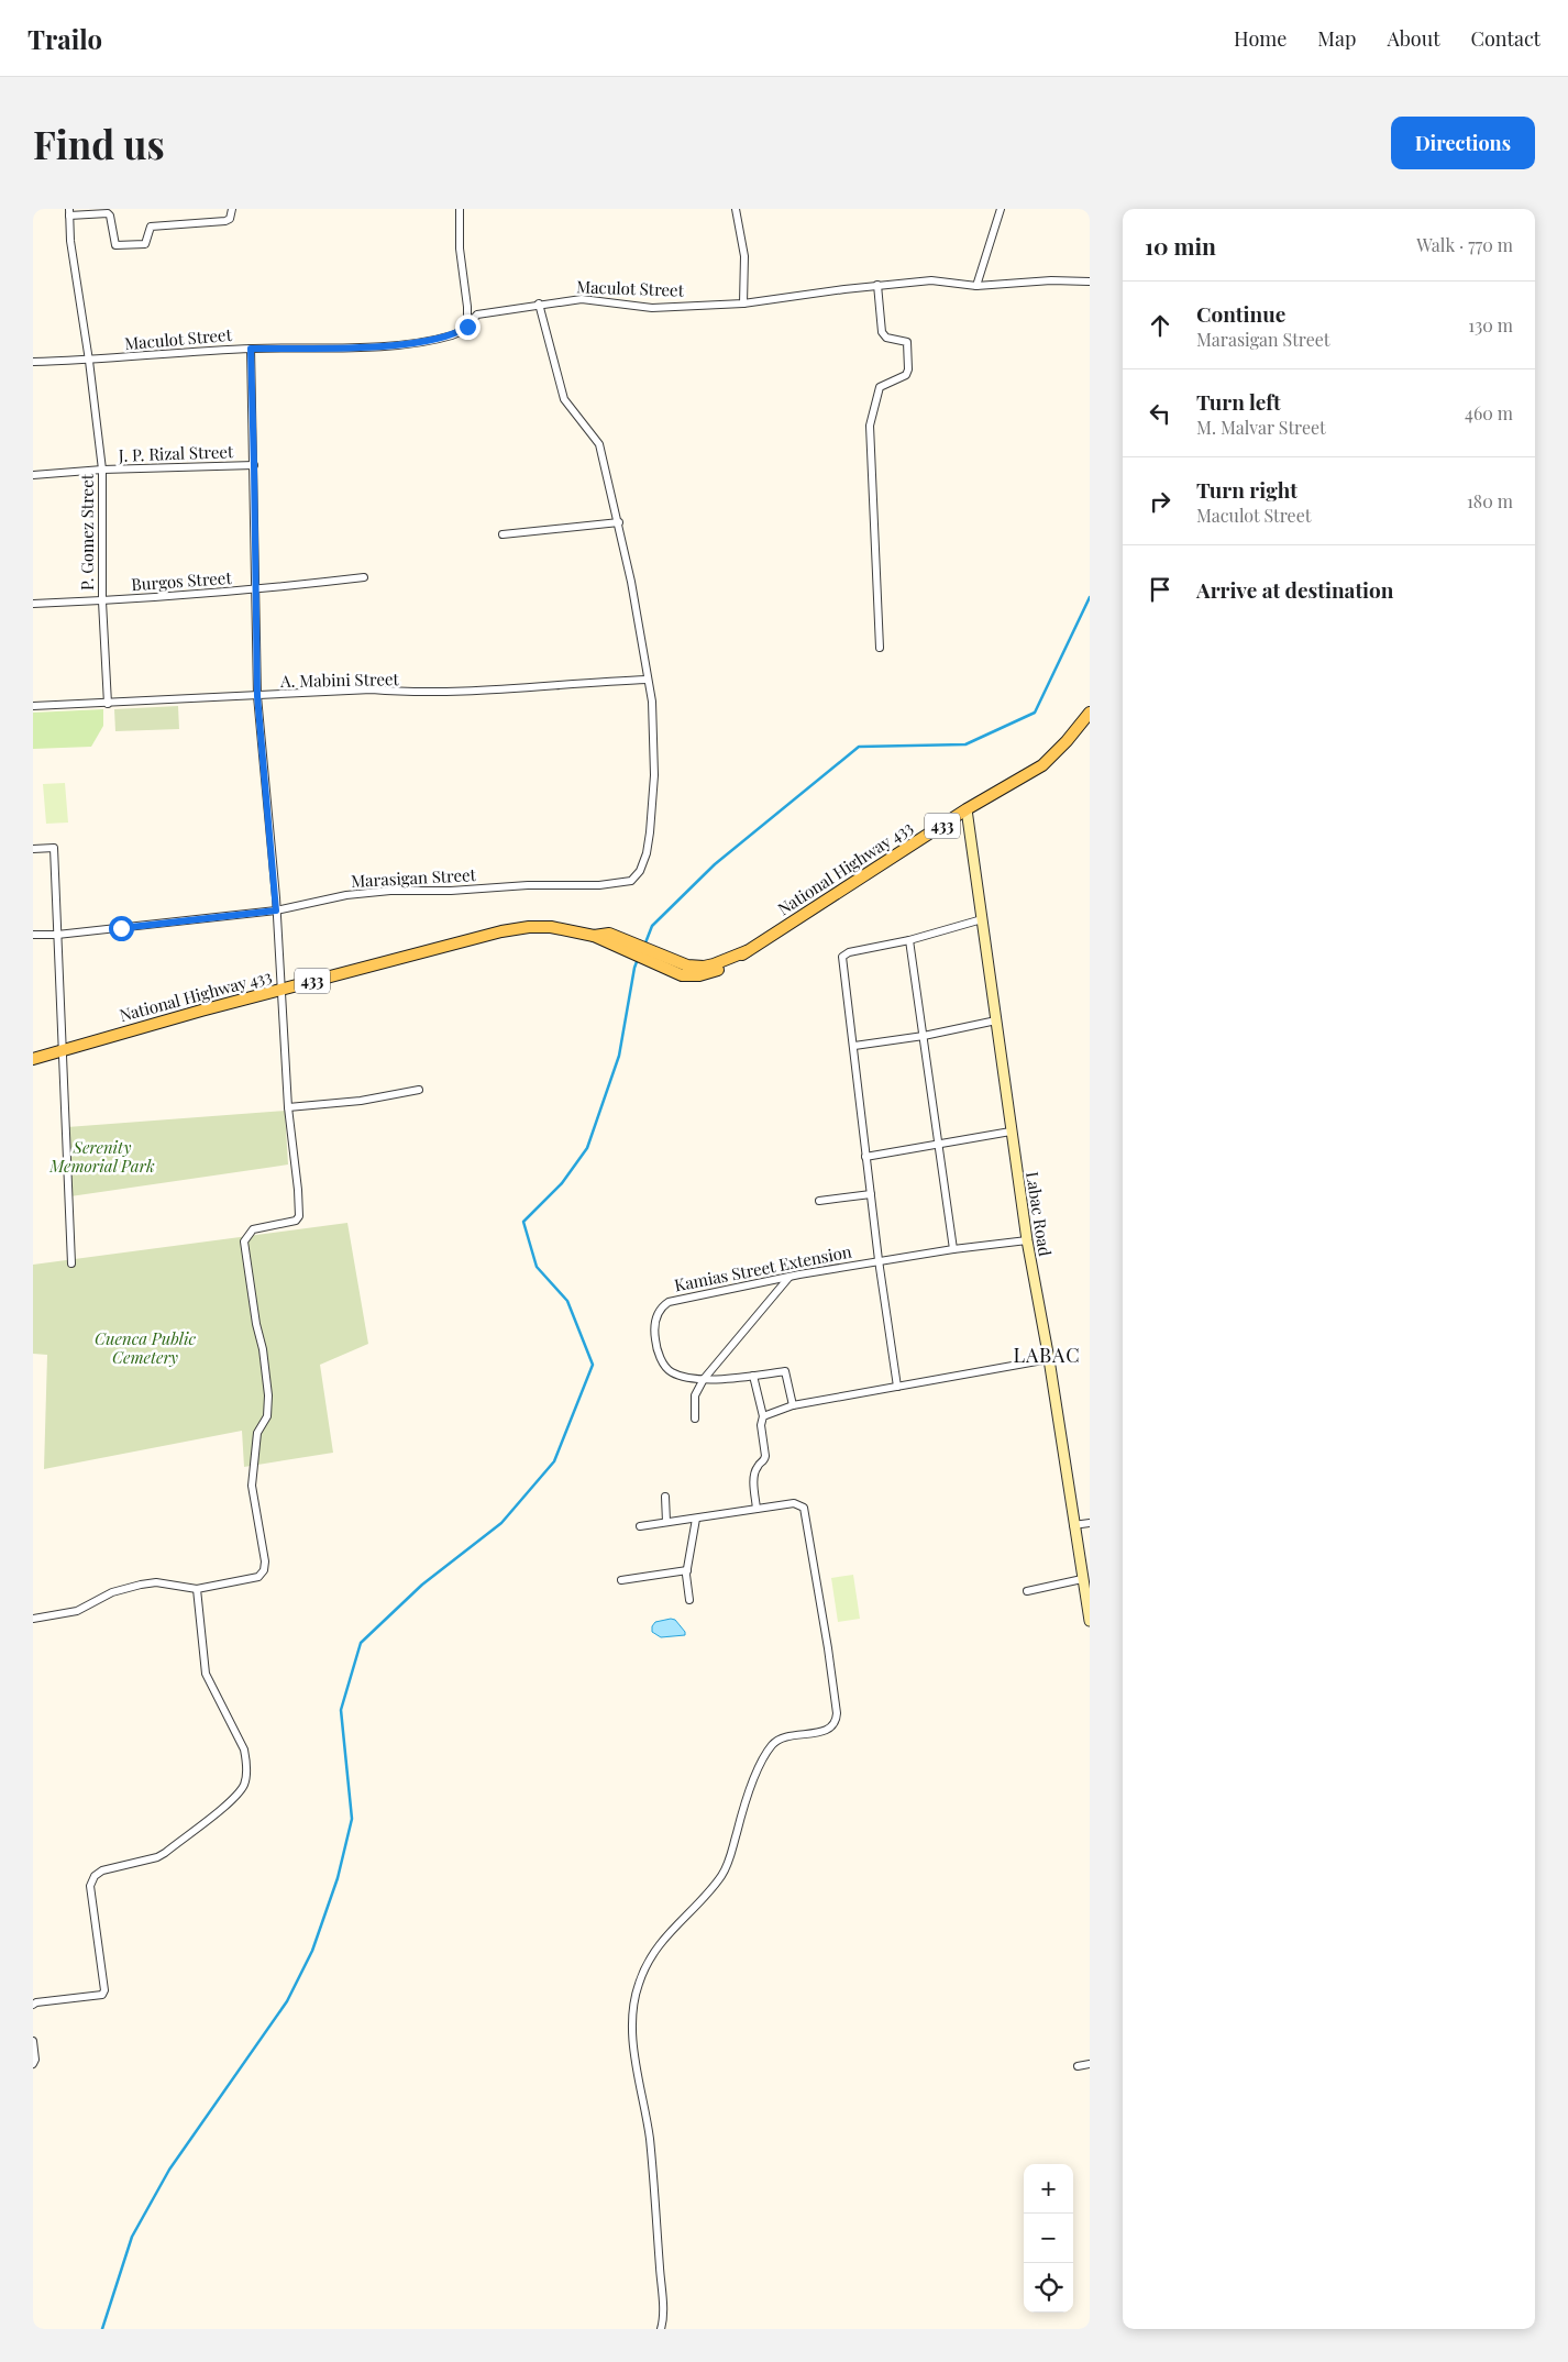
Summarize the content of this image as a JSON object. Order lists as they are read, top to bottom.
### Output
{
  "streets": {
    "main road": ["433", "National Highway 433"],
    "street": [
      "Maculot Street",
      "J. P. Rizal Street",
      "P. Gomez Street",
      "Burgos Street",
      "A. Mabini Street",
      "Marasigan Street",
      "Labac Road",
      "Kamias Street Extension"
    ]
  },
  "crossings": [
    ["Maculot Street", "P. Gomez Street"],
    ["J. P. Rizal Street", "P. Gomez Street"],
    ["P. Gomez Street", "Burgos Street"],
    ["P. Gomez Street", "A. Mabini Street"],
    ["A. Mabini Street", "Marasigan Street"],
    ["National Highway 433", "Labac Road"],
    ["Labac Road", "Kamias Street Extension"]
  ],
  "districts": ["LABAC"],
  "parks": ["Serenity Memorial Park", "Cuenca Public Cemetery"],
  "page": {
    "header": "Trailo",
    "nav": [
      "Home",
      "Map",
      "About",
      "Contact"
    ],
    "buttons": "Directions",
    "title": "Find us",
    "heading": ["10 min", "Walk · 770 m"],
    "list": [
      ["Continue", "Marasigan Street", "130 m"],
      ["Turn left", "M. Malvar Street", "460 m"],
      ["Turn right", "Maculot Street", "180 m"],
      "Arrive at destination"
    ],
    "map_buttons": ["+", "−"]
  }
}
